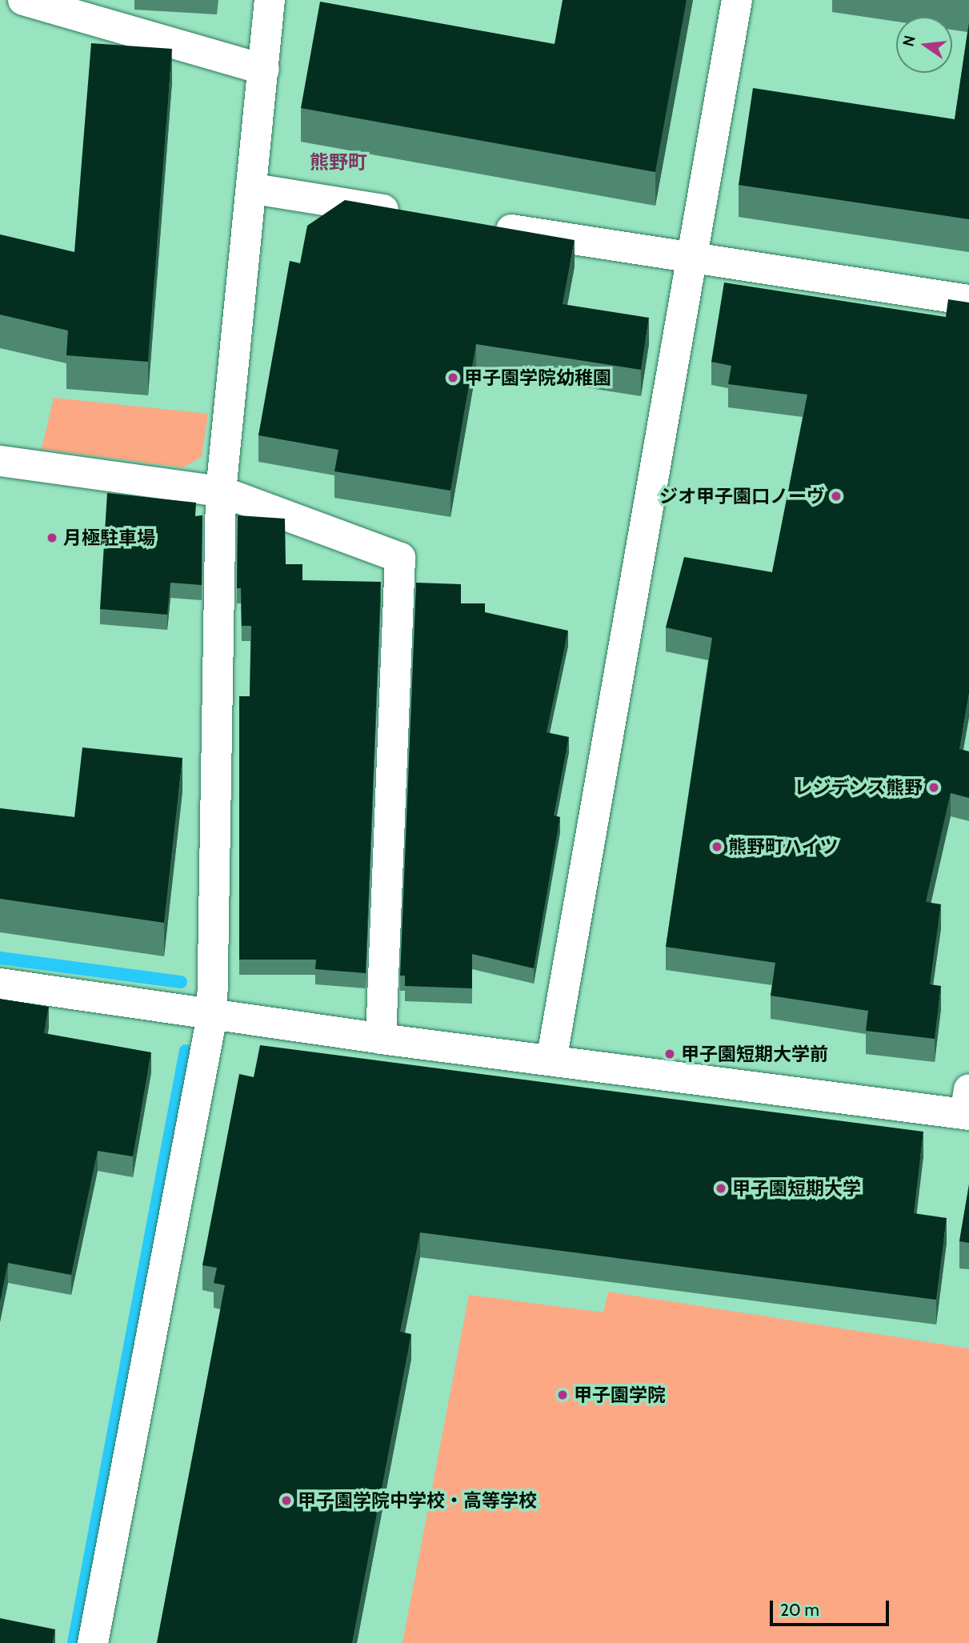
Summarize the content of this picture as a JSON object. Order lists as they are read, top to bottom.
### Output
{
  "districts": ["熊野町"],
  "places": [
    "甲子園学院幼稚園",
    "ジオ甲子園口ノーヴ",
    "月極駐車場",
    "レジデンス熊野",
    "熊野町ハイツ",
    "甲子園短期大学前",
    "甲子園短期大学",
    "甲子園学院",
    "甲子園学院中学校・高等学校"
  ],
  "scale_bar": "20 m",
  "north": "left"
}
